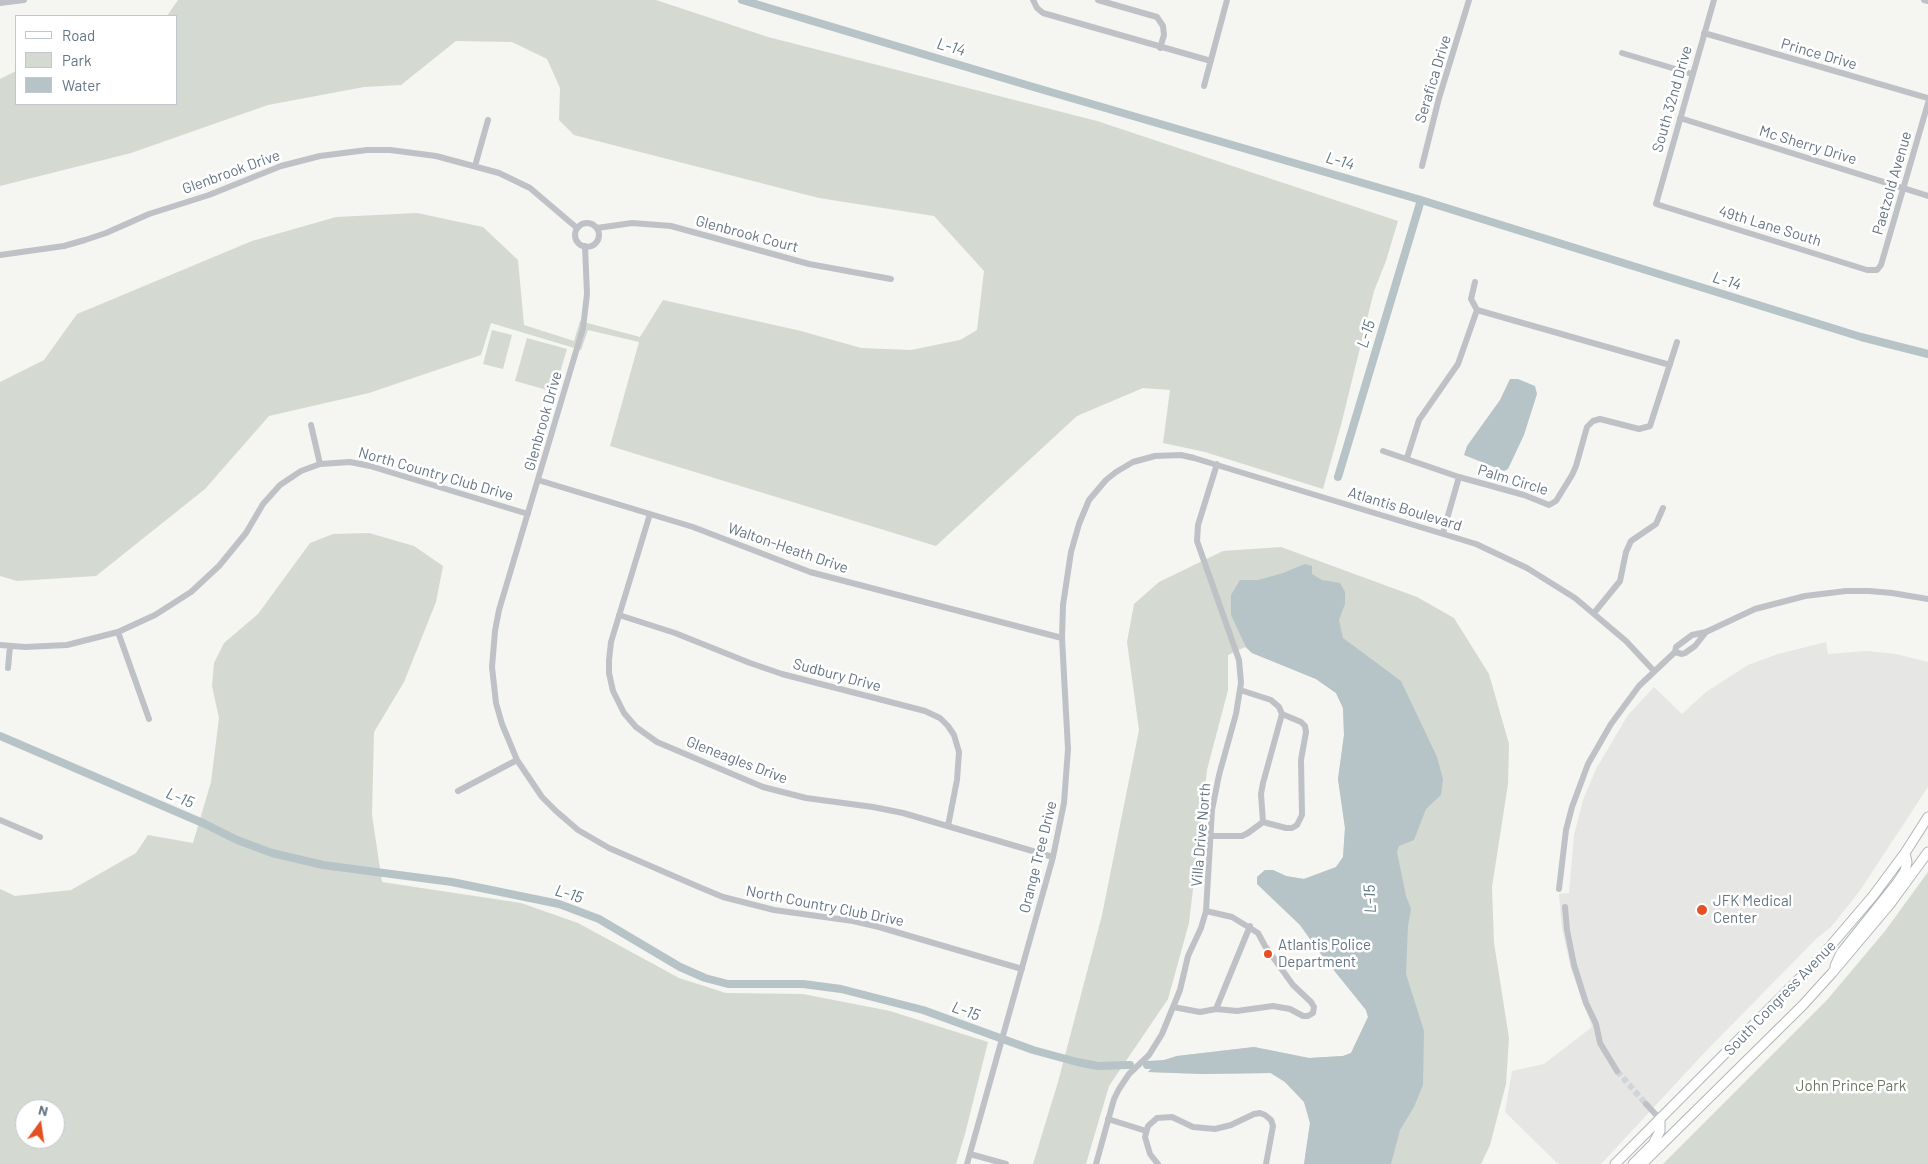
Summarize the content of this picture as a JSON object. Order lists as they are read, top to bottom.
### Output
{
  "streets": {
    "main road": ["South Congress Avenue"],
    "street": [
      "Prince Drive",
      "Serafica Drive",
      "South 32nd Drive",
      "Mc Sherry Drive",
      "Glenbrook Drive",
      "Paetzold Avenue",
      "49th Lane South",
      "Glenbrook Court",
      "North Country Club Drive",
      "Palm Circle",
      "Atlantis Boulevard",
      "Walton-Heath Drive",
      "Sudbury Drive",
      "Gleneagles Drive",
      "Villa Drive North",
      "Orange Tree Drive"
    ]
  },
  "crossings": [
    ["Prince Drive", "South 32nd Drive"],
    ["South 32nd Drive", "Mc Sherry Drive"],
    ["South 32nd Drive", "49th Lane South"],
    ["Mc Sherry Drive", "Paetzold Avenue"],
    ["Glenbrook Drive", "Glenbrook Court"],
    ["Glenbrook Drive", "North Country Club Drive"],
    ["Glenbrook Drive", "Walton-Heath Drive"],
    ["Paetzold Avenue", "49th Lane South"],
    ["North Country Club Drive", "Orange Tree Drive"],
    ["Palm Circle", "Atlantis Boulevard"],
    ["Atlantis Boulevard", "Villa Drive North"],
    ["Atlantis Boulevard", "Orange Tree Drive"],
    ["Walton-Heath Drive", "Gleneagles Drive"],
    ["Walton-Heath Drive", "Orange Tree Drive"],
    ["Sudbury Drive", "Gleneagles Drive"],
    ["Gleneagles Drive", "Orange Tree Drive"]
  ],
  "water": ["L-14", "L-15"],
  "parks": ["John Prince Park"],
  "places": ["JFK Medical Center", "Atlantis Police Department"],
  "legend": ["Road", "Park", "Water"],
  "north": "top"
}
